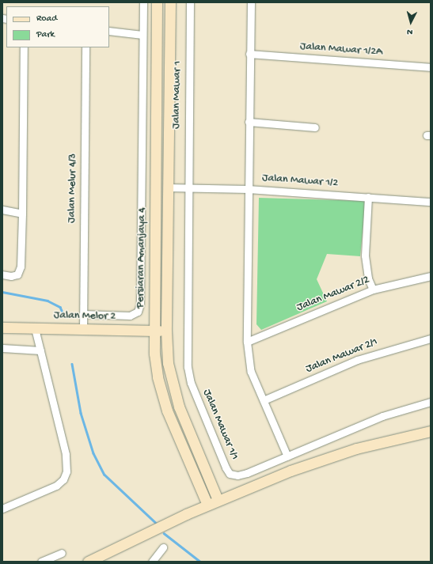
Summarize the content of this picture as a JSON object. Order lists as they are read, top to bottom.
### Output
{
  "streets": {
    "street": [
      "Jalan Mawar 1/2A",
      "Jalan Mawar 1",
      "Jalan Mawar 1/2",
      "Jalan Melur 4/3",
      "Persiaran Amanjaya 4",
      "Jalan Mawar 2/2",
      "Jalan Melor 2",
      "Jalan Mawar 2/1",
      "Jalan Mawar 1/1"
    ]
  },
  "crossings": [
    ["Jalan Mawar 1", "Jalan Mawar 1/2"],
    ["Jalan Mawar 1", "Jalan Mawar 1/1"],
    ["Jalan Mawar 1/2", "Jalan Mawar 1/1"],
    ["Jalan Melur 4/3", "Jalan Melor 2"],
    ["Persiaran Amanjaya 4", "Jalan Melor 2"]
  ],
  "legend": ["Road", "Park"],
  "north": "bottom"
}
